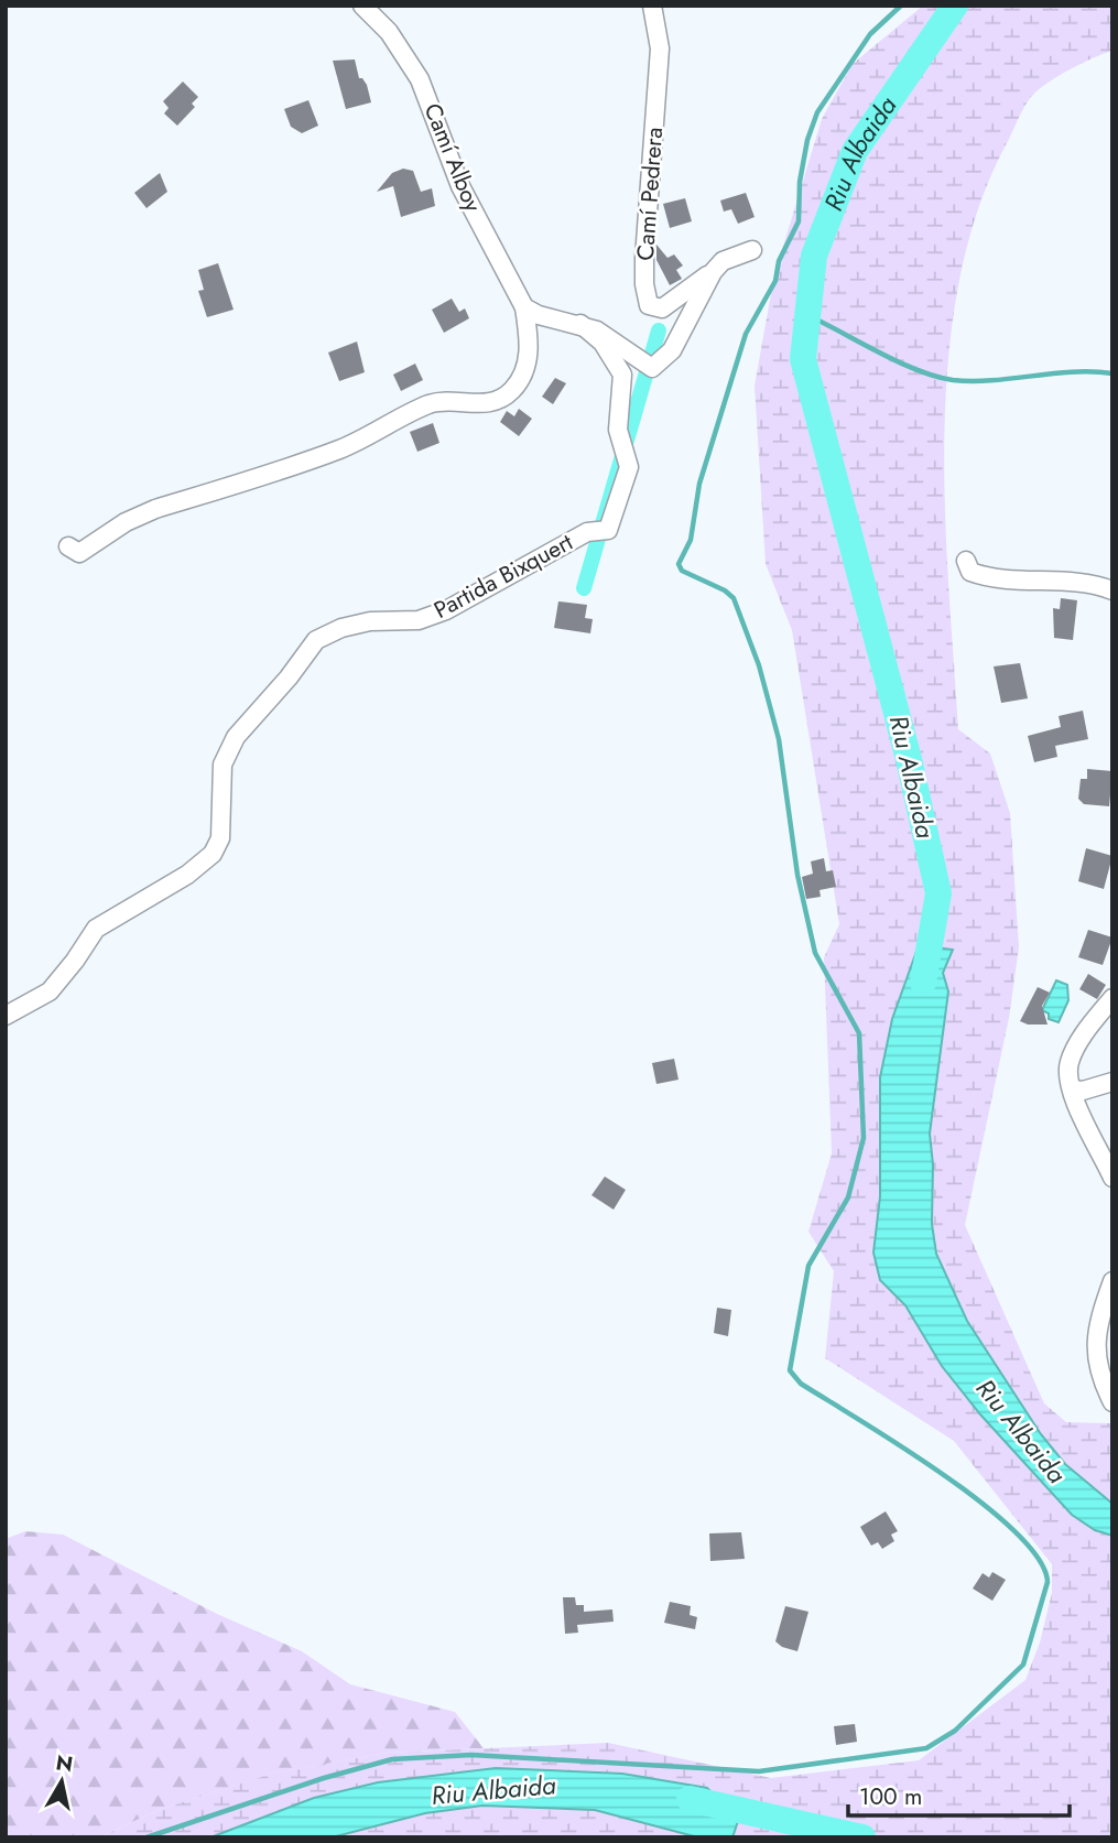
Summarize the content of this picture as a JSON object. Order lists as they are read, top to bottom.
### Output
{
  "streets": {
    "street": ["Camí Alboy", "Camí Pedrera", "Partida Bixquert"]
  },
  "water": ["Riu Albaida"],
  "scale_bar": "100 m",
  "north": "top"
}
